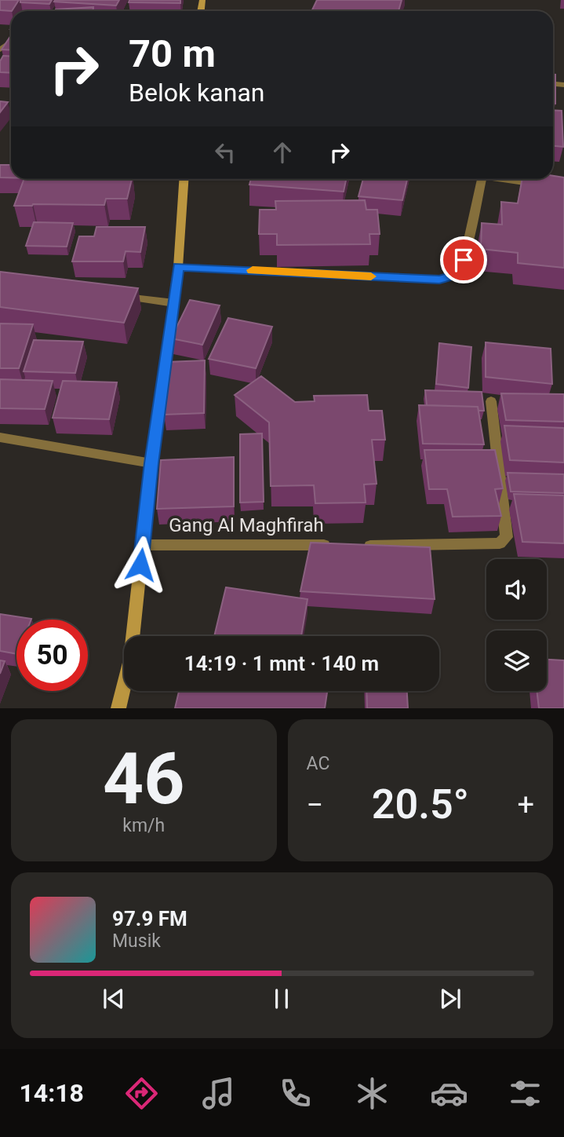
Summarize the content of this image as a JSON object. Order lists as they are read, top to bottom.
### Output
{
  "streets": {
    "street": ["Gang Al Maghfirah"]
  },
  "page": {
    "turn": ["70 m", "Belok kanan"],
    "limit": "50",
    "trip": "14:19 · 1 mnt · 140 m",
    "tile": [
      ["46", "km/h"],
      "AC"
    ],
    "heat": ["−", "20.5°", "+"],
    "song": ["97.9 FM", "Musik"],
    "tabs": "14:18"
  }
}
